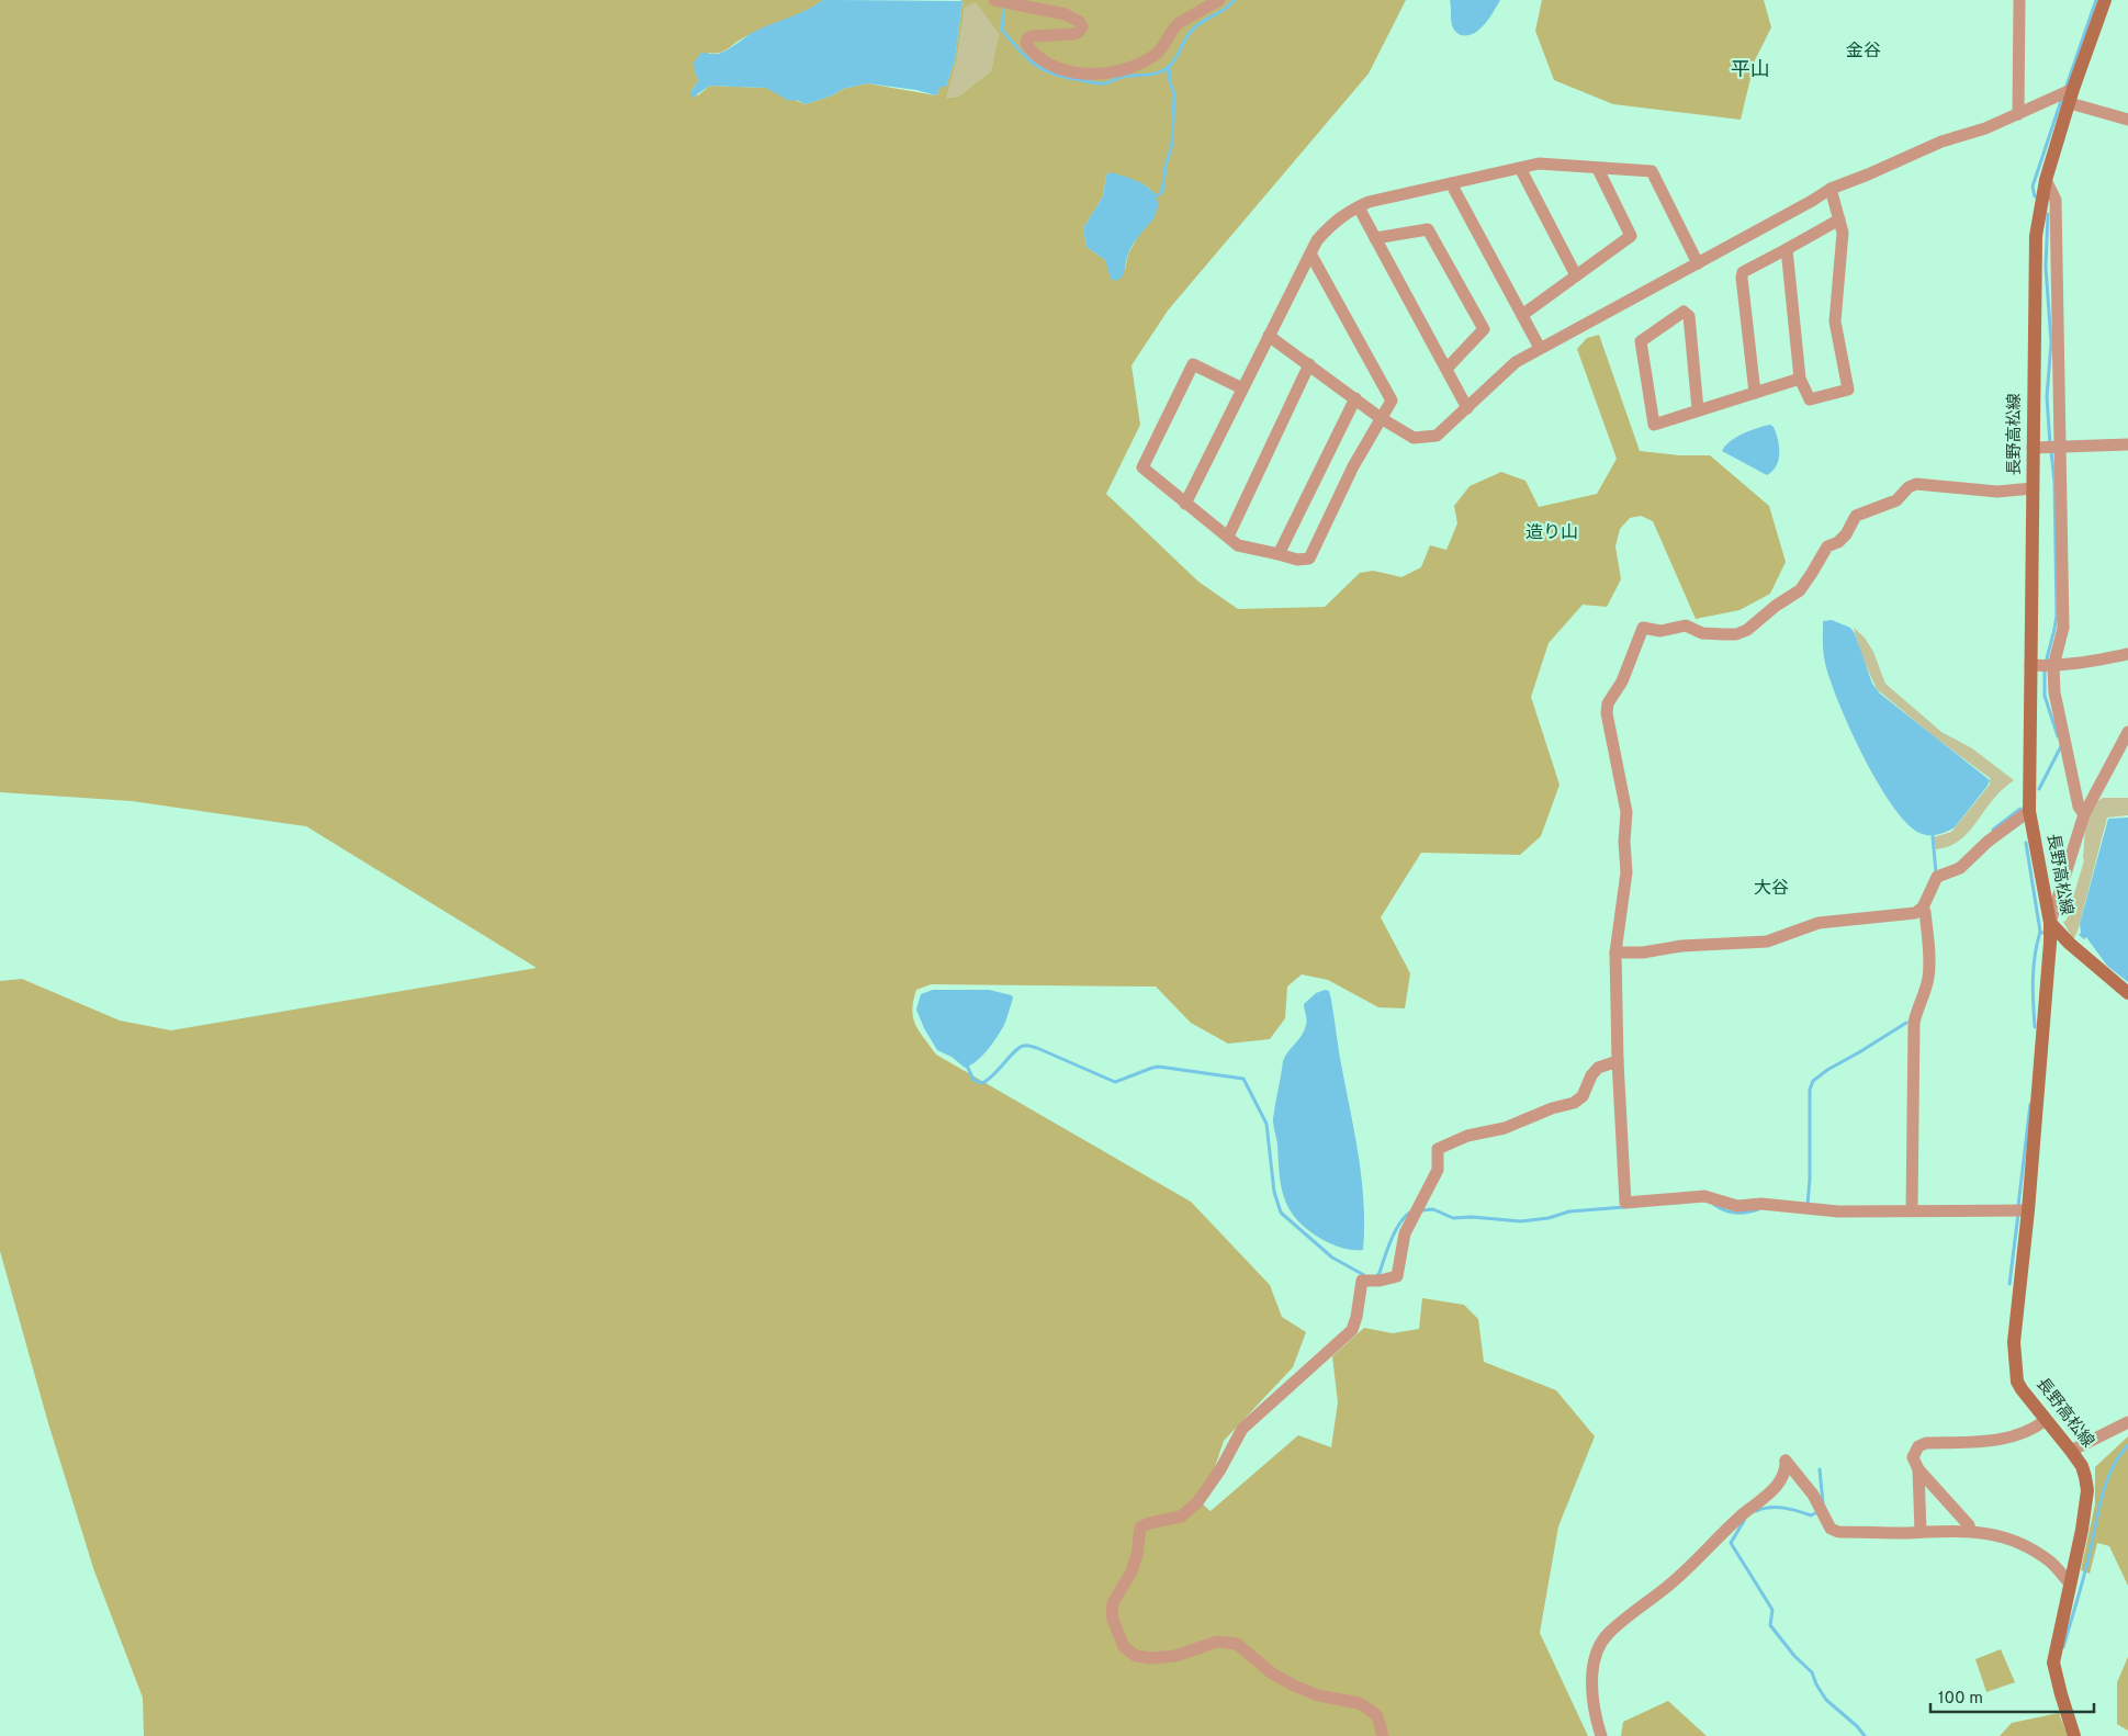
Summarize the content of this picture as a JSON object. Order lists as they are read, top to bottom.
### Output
{
  "streets": {
    "main road": ["長野高松線"]
  },
  "districts": [
    "金谷",
    "平山",
    "造り山",
    "大谷"
  ],
  "scale_bar": "100 m"
}
